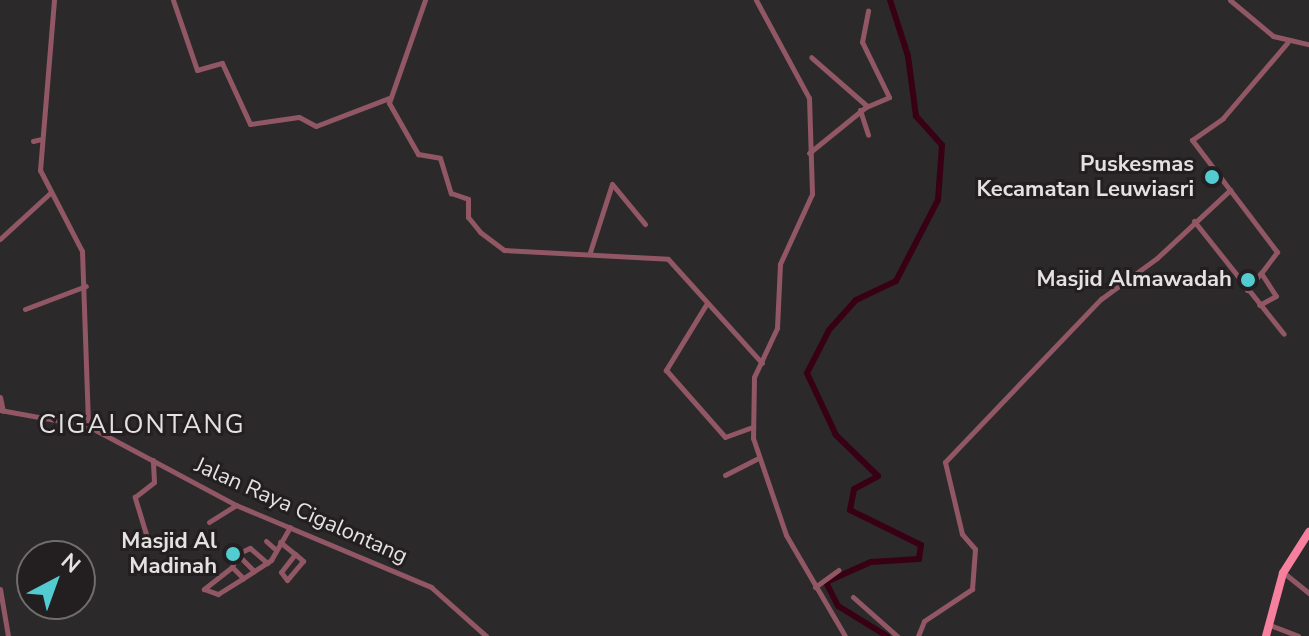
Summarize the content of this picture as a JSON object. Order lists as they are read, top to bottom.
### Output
{
  "streets": {
    "street": ["Jalan Raya Cigalontang"]
  },
  "districts": ["CIGALONTANG"],
  "places": ["Puskesmas Kecamatan Leuwiasri", "Masjid Almawadah", "Masjid Al Madinah"],
  "north": "top right"
}
